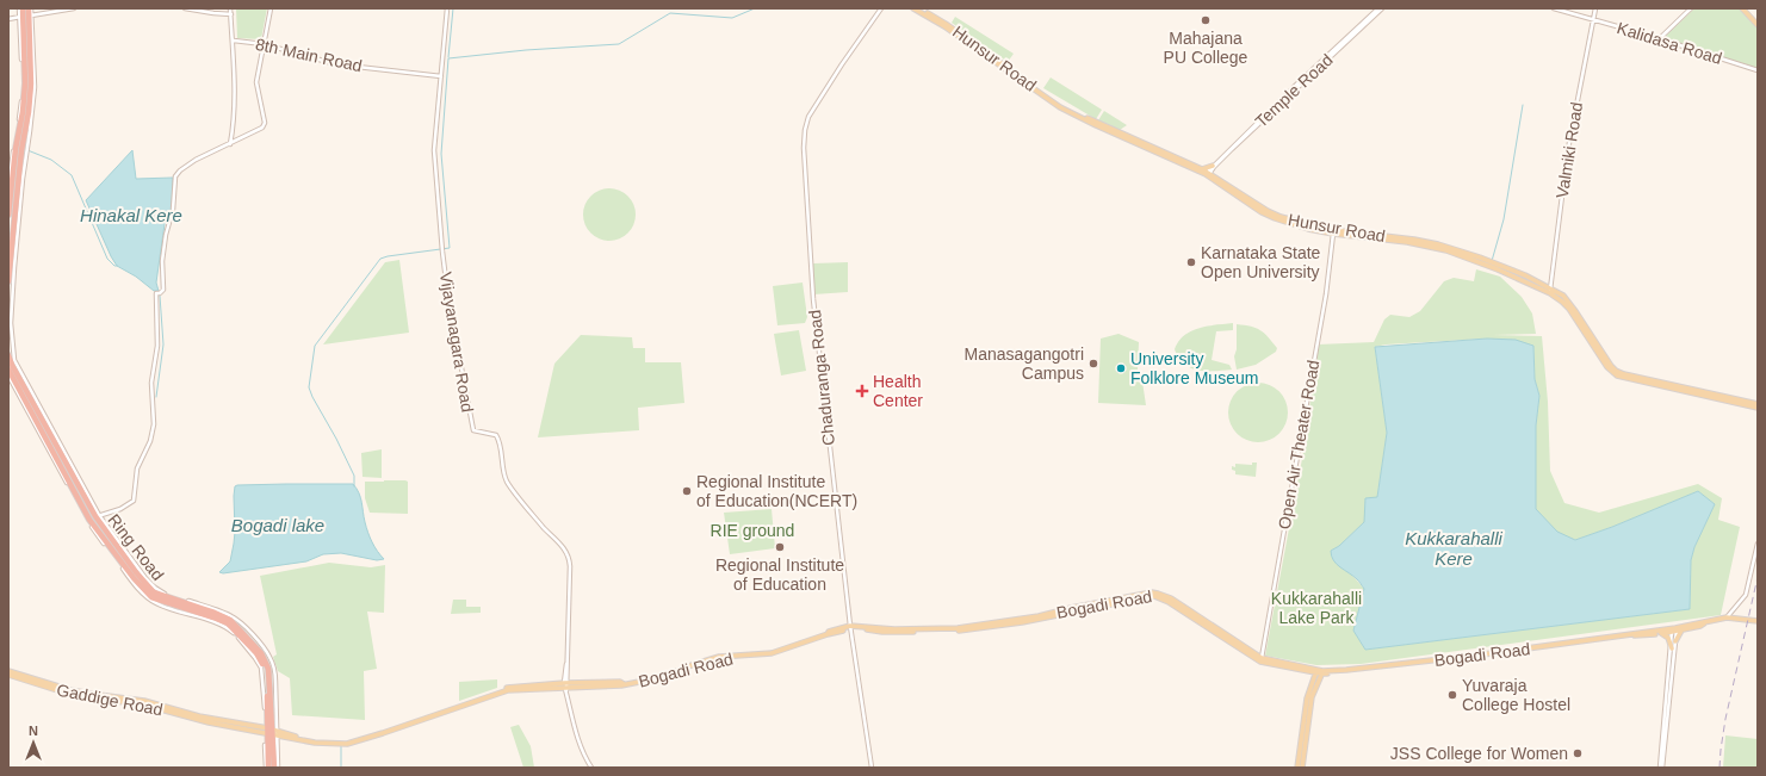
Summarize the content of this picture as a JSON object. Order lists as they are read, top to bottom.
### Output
{
  "streets": {
    "highway": ["Ring Road"],
    "main road": ["Hunsur Road", "Bogadi Road", "Gaddige Road"],
    "street": [
      "Kalidasa Road",
      "8th Main Road",
      "Temple Road",
      "Valmiki Road",
      "Vijayanagara Road",
      "Chaduranga Road",
      "Open Air Theater Road"
    ]
  },
  "crossings": [
    ["Kalidasa Road", "Valmiki Road"],
    ["8th Main Road", "Vijayanagara Road"],
    ["Hunsur Road", "Valmiki Road"],
    ["Hunsur Road", "Open Air Theater Road"],
    ["Vijayanagara Road", "Bogadi Road"],
    ["Chaduranga Road", "Bogadi Road"],
    ["Open Air Theater Road", "Bogadi Road"],
    ["Ring Road", "Bogadi Road"],
    ["Ring Road", "Gaddige Road"],
    ["Bogadi Road", "Gaddige Road"]
  ],
  "water": ["Hinakal Kere", "Bogadi lake", "Kukkarahalli Kere"],
  "parks": ["RIE ground", "Kukkarahalli Lake Park"],
  "places": {
    "other": [
      "Mahajana PU College",
      "Karnataka State Open University",
      "Manasagangotri Campus",
      "University Folklore Museum",
      "Regional Institute of Education(NCERT)",
      "Regional Institute of Education",
      "Yuvaraja College Hostel",
      "JSS College for Women"
    ],
    "health": ["Health Center"]
  },
  "north": "top"
}
